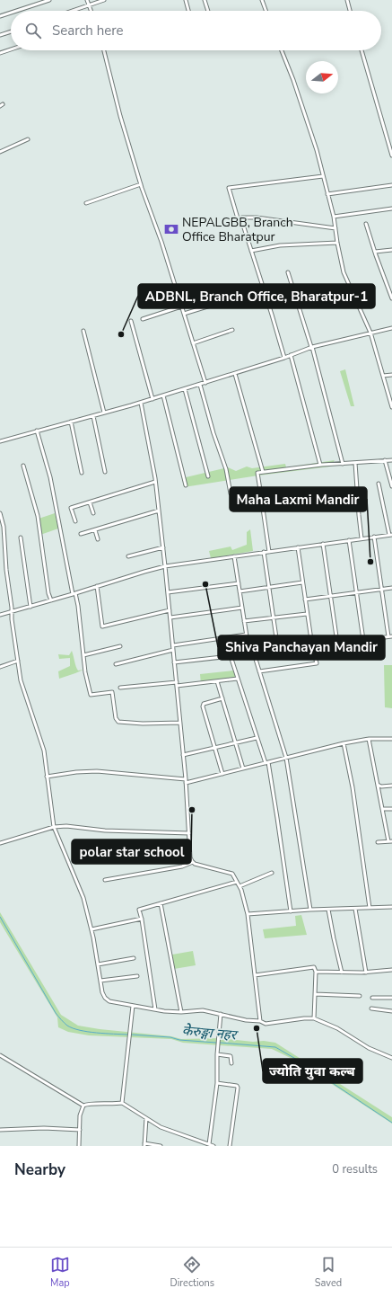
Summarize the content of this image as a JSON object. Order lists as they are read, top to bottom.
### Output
{
  "water": ["केेरुङ्गा नहर"],
  "places": {
    "bank": ["NEPALGBB, Branch Office Bharatpur"],
    "other": [
      "ADBNL, Branch Office, Bharatpur-1",
      "Maha Laxmi Mandir",
      "Shiva Panchayan Mandir",
      "polar star school",
      "ज्योति युवा कल्ब"
    ]
  },
  "north": "right",
  "page": {
    "search": "Search here",
    "heading": ["Nearby", "0 results"],
    "nav": ["Map", "Directions", "Saved"]
  }
}
